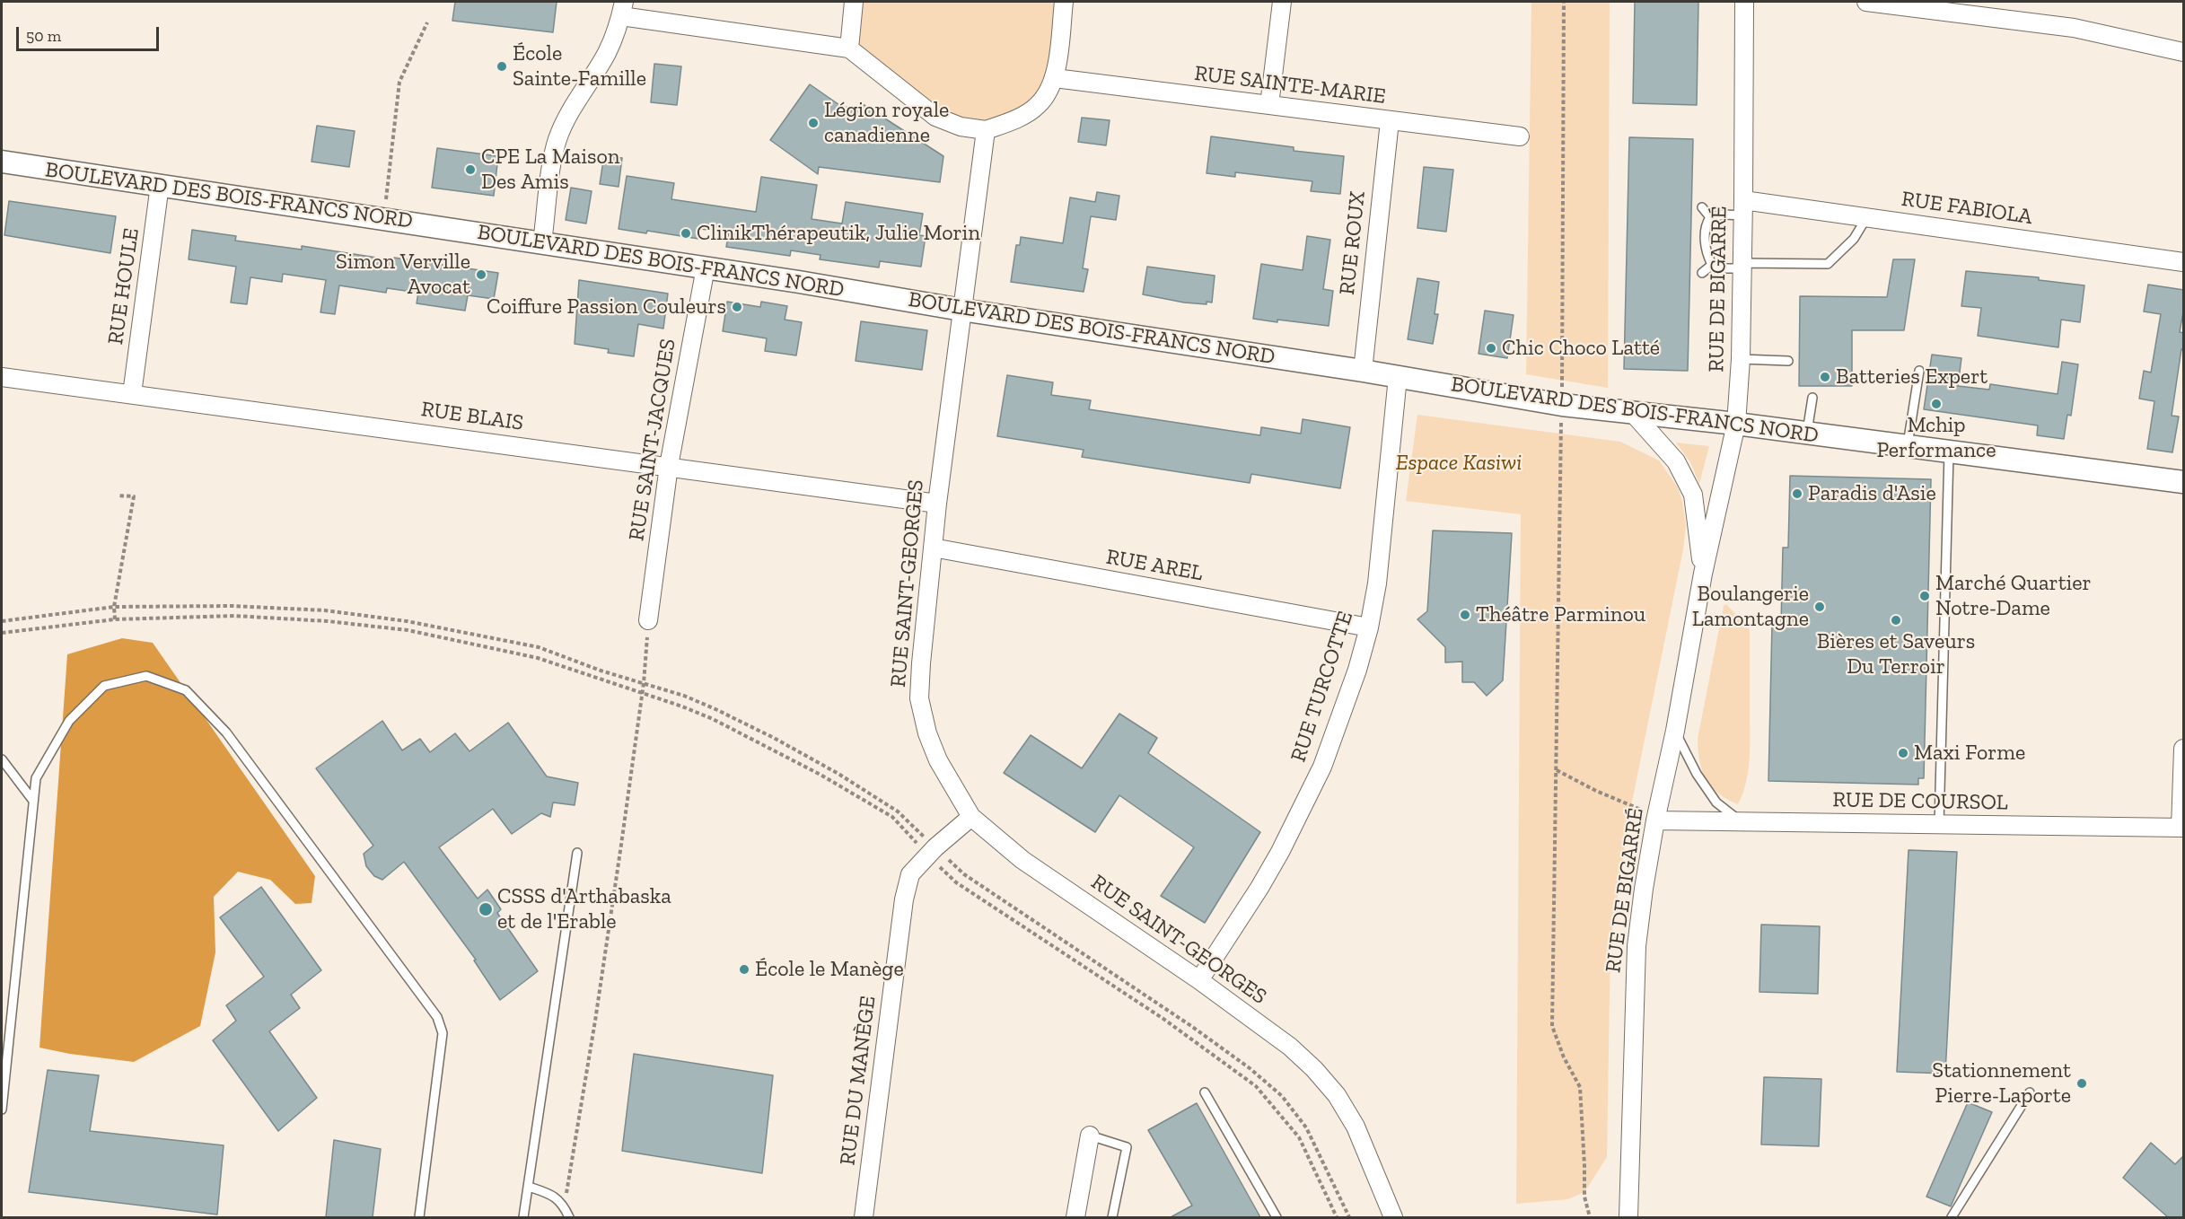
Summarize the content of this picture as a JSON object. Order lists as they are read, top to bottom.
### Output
{
  "streets": {
    "street": [
      "RUE SAINTE-MARIE",
      "BOULEVARD DES BOIS-FRANCS NORD",
      "RUE FABIOLA",
      "RUE ROUX",
      "RUE HOULE",
      "RUE DE BIGARRÉ",
      "RUE BLAIS",
      "RUE SAINT-JACQUES",
      "RUE AREL",
      "RUE SAINT-GEORGES",
      "RUE TURCOTTE",
      "RUE DE COURSOL",
      "RUE DU MANÈGE"
    ]
  },
  "crossings": [
    ["RUE SAINTE-MARIE", "RUE ROUX"],
    ["BOULEVARD DES BOIS-FRANCS NORD", "RUE ROUX"],
    ["BOULEVARD DES BOIS-FRANCS NORD", "RUE HOULE"],
    ["BOULEVARD DES BOIS-FRANCS NORD", "RUE DE BIGARRÉ"],
    ["BOULEVARD DES BOIS-FRANCS NORD", "RUE SAINT-JACQUES"],
    ["BOULEVARD DES BOIS-FRANCS NORD", "RUE SAINT-GEORGES"],
    ["BOULEVARD DES BOIS-FRANCS NORD", "RUE TURCOTTE"],
    ["RUE FABIOLA", "RUE DE BIGARRÉ"],
    ["RUE HOULE", "RUE BLAIS"],
    ["RUE DE BIGARRÉ", "RUE DE COURSOL"],
    ["RUE BLAIS", "RUE SAINT-JACQUES"],
    ["RUE BLAIS", "RUE SAINT-GEORGES"],
    ["RUE AREL", "RUE SAINT-GEORGES"],
    ["RUE AREL", "RUE TURCOTTE"],
    ["RUE SAINT-GEORGES", "RUE TURCOTTE"],
    ["RUE SAINT-GEORGES", "RUE DU MANÈGE"]
  ],
  "parks": ["Espace Kasiwi"],
  "places": [
    "École Sainte-Famille",
    "Légion royale canadienne",
    "CPE La Maison Des Amis",
    "ClinikThérapeutik, Julie Morin",
    "Simon Verville Avocat",
    "Coiffure Passion Couleurs",
    "Chic Choco Latté",
    "Batteries Expert",
    "Mchip Performance",
    "Paradis d'Asie",
    "Marché Quartier Notre-Dame",
    "Boulangerie Lamontagne",
    "Théâtre Parminou",
    "Bières et Saveurs Du Terroir",
    "Maxi Forme",
    "CSSS d'Arthabaska et de l'Erable",
    "École le Manège",
    "Stationnement Pierre-Laporte"
  ],
  "scale_bar": "50 m"
}
